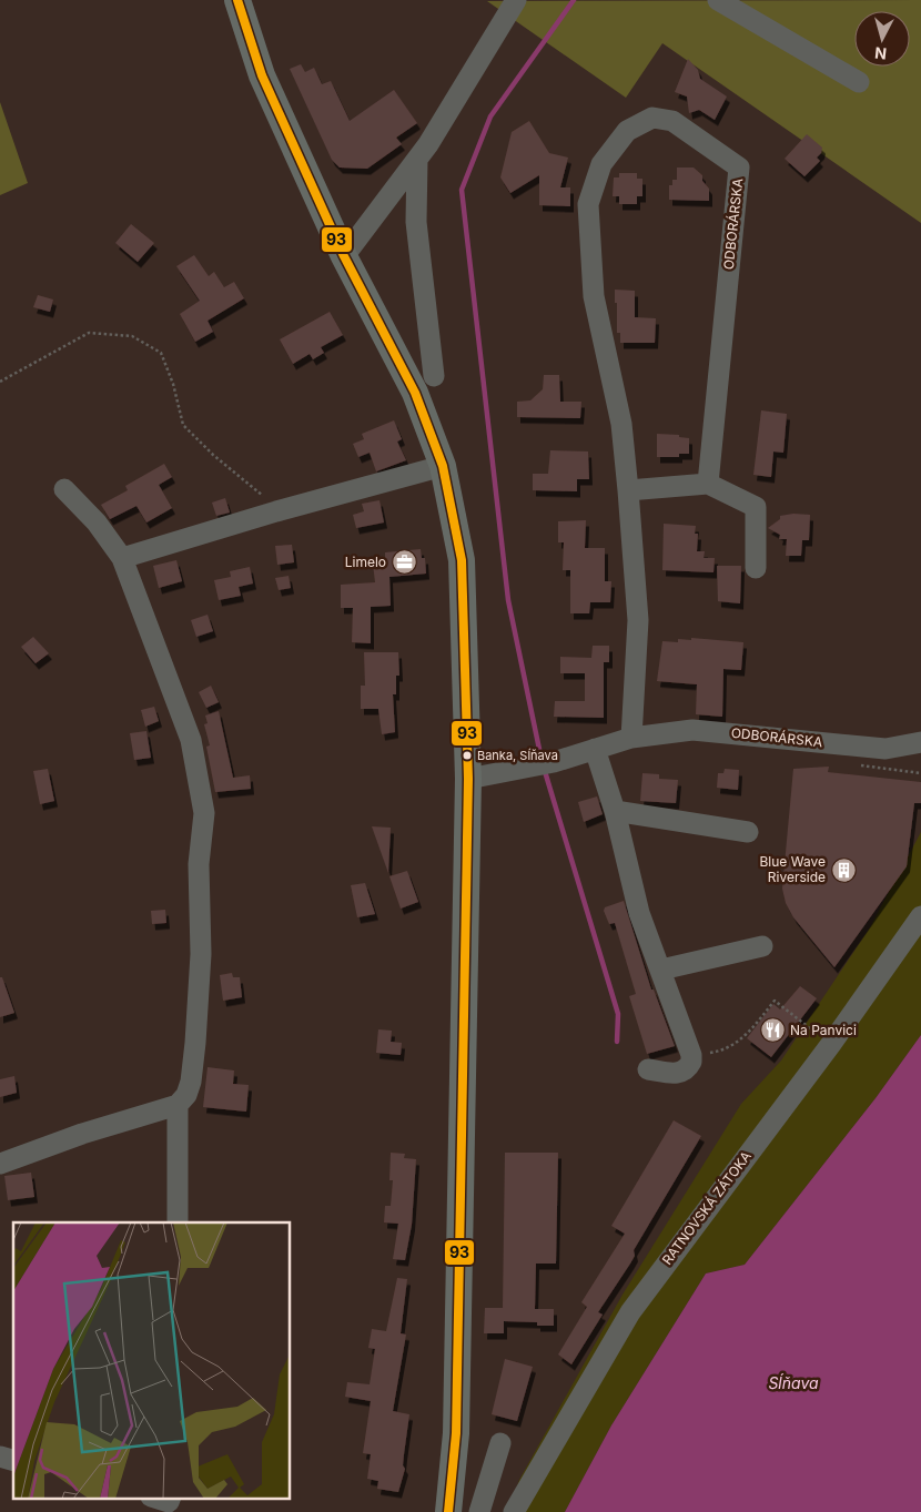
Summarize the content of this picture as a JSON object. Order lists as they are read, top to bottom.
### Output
{
  "streets": {
    "lane": ["ODBORÁRSKA", "RATNOVSKÁ ZÁTOKA"]
  },
  "water": ["Sĺňava"],
  "places": {
    "office": ["Limelo"],
    "other": ["Banka, Sĺňava"],
    "building": ["Blue Wave Riverside"],
    "restaurant": ["Na Panvici"]
  },
  "lines": ["transit line 93"],
  "north": "bottom"
}
